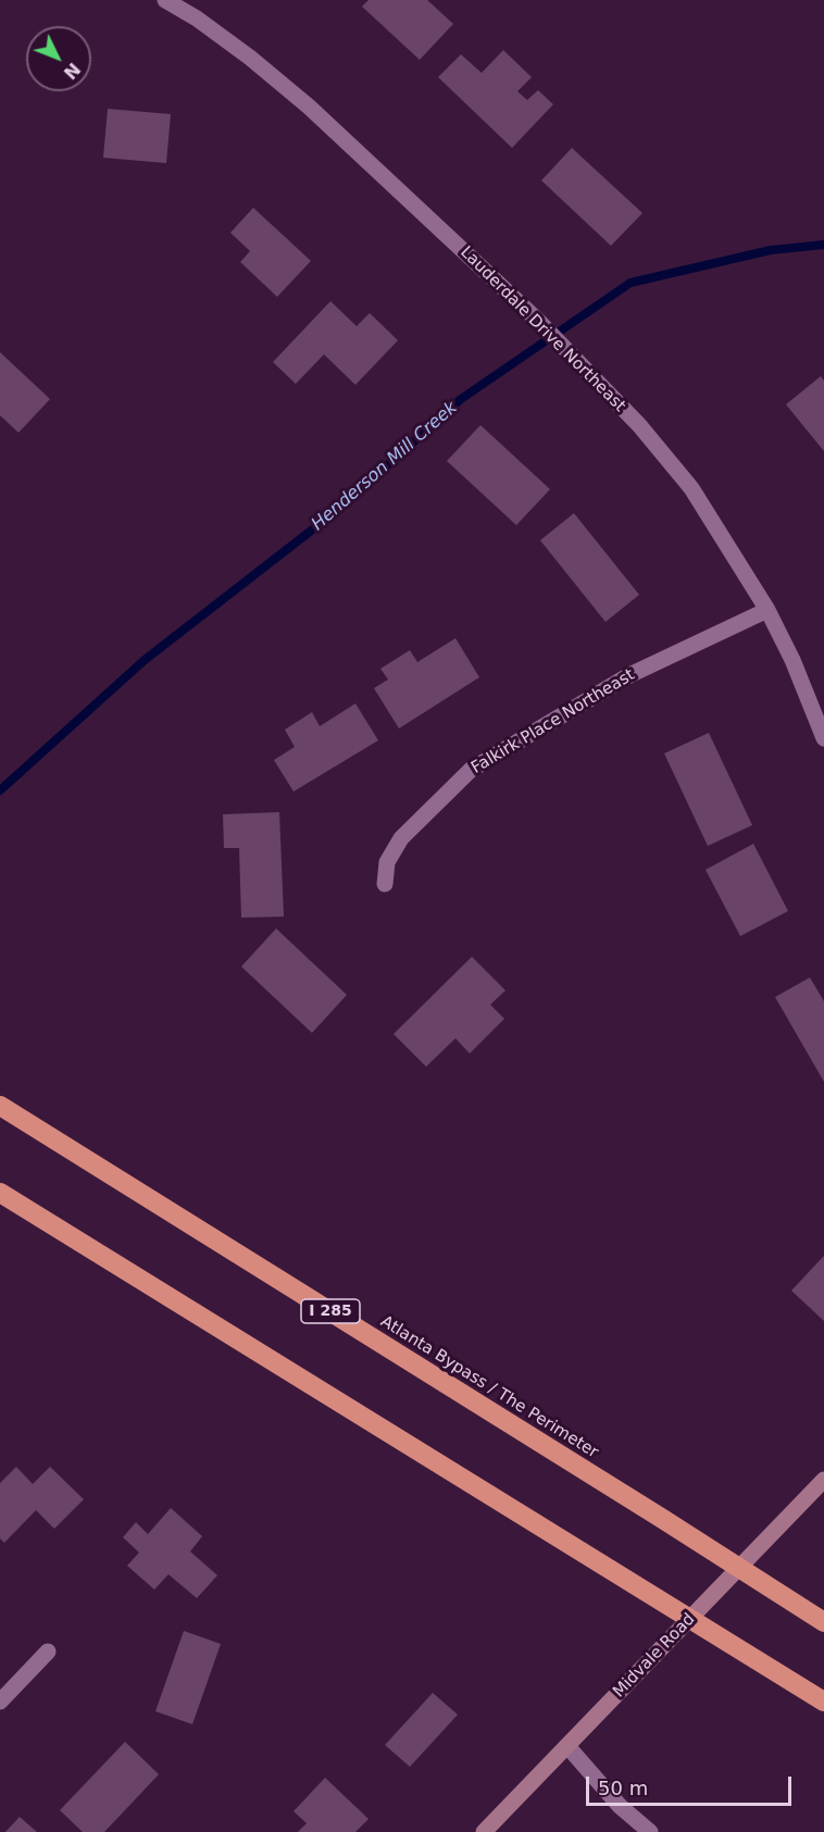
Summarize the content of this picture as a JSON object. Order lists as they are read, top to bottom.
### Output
{
  "streets": {
    "highway": ["I 285", "Atlanta Bypass / The Perimeter"],
    "street": ["Lauderdale Drive Northeast", "Falkirk Place Northeast", "Midvale Road"]
  },
  "crossings": [
    ["Lauderdale Drive Northeast", "Falkirk Place Northeast"]
  ],
  "water": ["Henderson Mill Creek"],
  "scale_bar": "50 m",
  "north": "bottom right"
}
